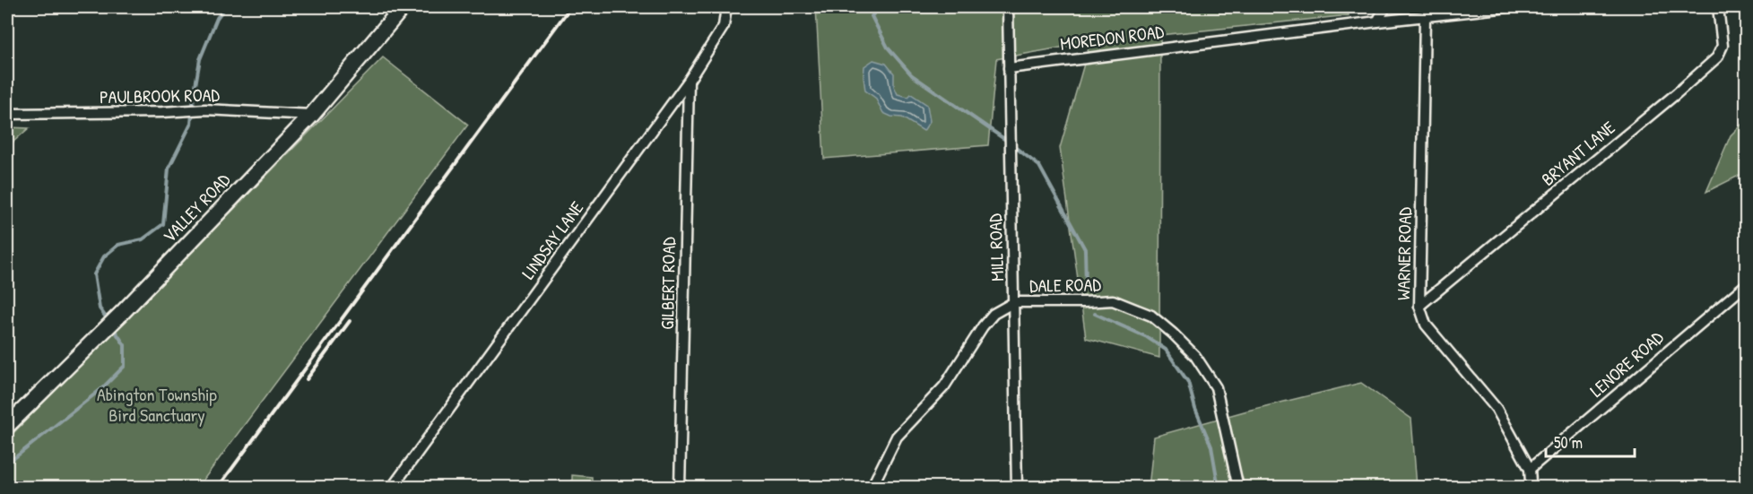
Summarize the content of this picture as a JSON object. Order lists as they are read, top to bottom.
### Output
{
  "streets": {
    "main road": ["VALLEY ROAD"],
    "street": [
      "MOREDON ROAD",
      "PAULBROOK ROAD",
      "BRYANT LANE",
      "LINDSAY LANE",
      "MILL ROAD",
      "WARNER ROAD",
      "GILBERT ROAD",
      "DALE ROAD",
      "LENORE ROAD"
    ]
  },
  "crossings": [
    ["MOREDON ROAD", "MILL ROAD"],
    ["MOREDON ROAD", "WARNER ROAD"],
    ["PAULBROOK ROAD", "VALLEY ROAD"],
    ["BRYANT LANE", "WARNER ROAD"],
    ["LINDSAY LANE", "GILBERT ROAD"],
    ["MILL ROAD", "DALE ROAD"],
    ["WARNER ROAD", "LENORE ROAD"]
  ],
  "parks": ["Abington Township Bird Sanctuary"],
  "scale_bar": "50 m"
}
